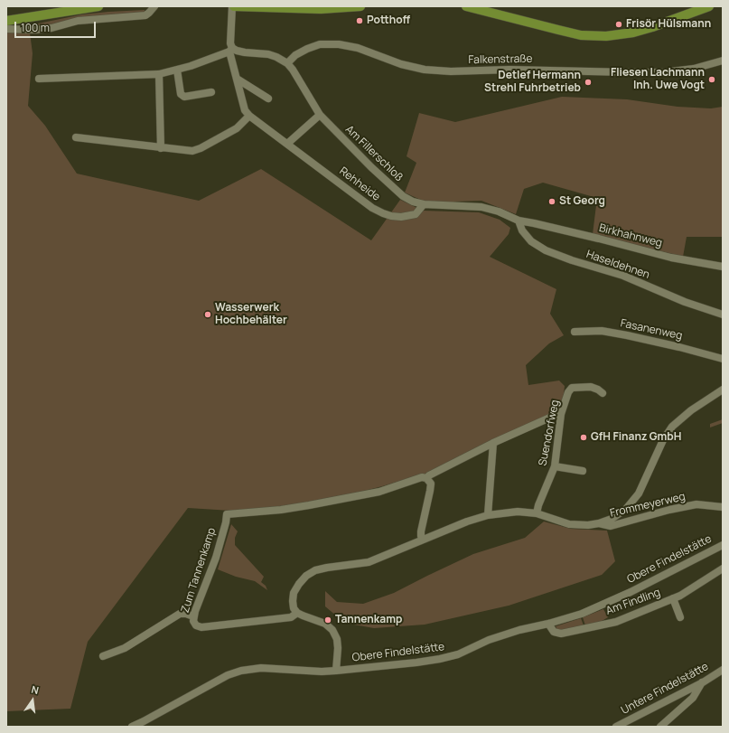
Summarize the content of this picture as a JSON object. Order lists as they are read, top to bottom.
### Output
{
  "streets": {
    "street": [
      "Falkenstraße",
      "Am Fillerschloß",
      "Rehheide",
      "Birkhahnweg",
      "Haseldehnen",
      "Fasanenweg",
      "Suendorfweg",
      "Frommeyerweg",
      "Obere Findelstätte",
      "Zum Tannenkamp",
      "Am Findling",
      "Untere Findelstätte"
    ]
  },
  "crossings": [
    ["Falkenstraße", "Am Fillerschloß"],
    ["Am Fillerschloß", "Rehheide"],
    ["Am Fillerschloß", "Birkhahnweg"],
    ["Am Fillerschloß", "Haseldehnen"],
    ["Suendorfweg", "Zum Tannenkamp"],
    ["Obere Findelstätte", "Am Findling"]
  ],
  "places": [
    "Potthoff",
    "Frisör Hülsmann",
    "Fliesen Lachmann Inh. Uwe Vogt",
    "Detlef Hermann Strehl Fuhrbetrieb",
    "St Georg",
    "Wasserwerk Hochbehälter",
    "GfH Finanz GmbH",
    "Tannenkamp"
  ],
  "scale_bar": "100 m",
  "north": "top"
}
